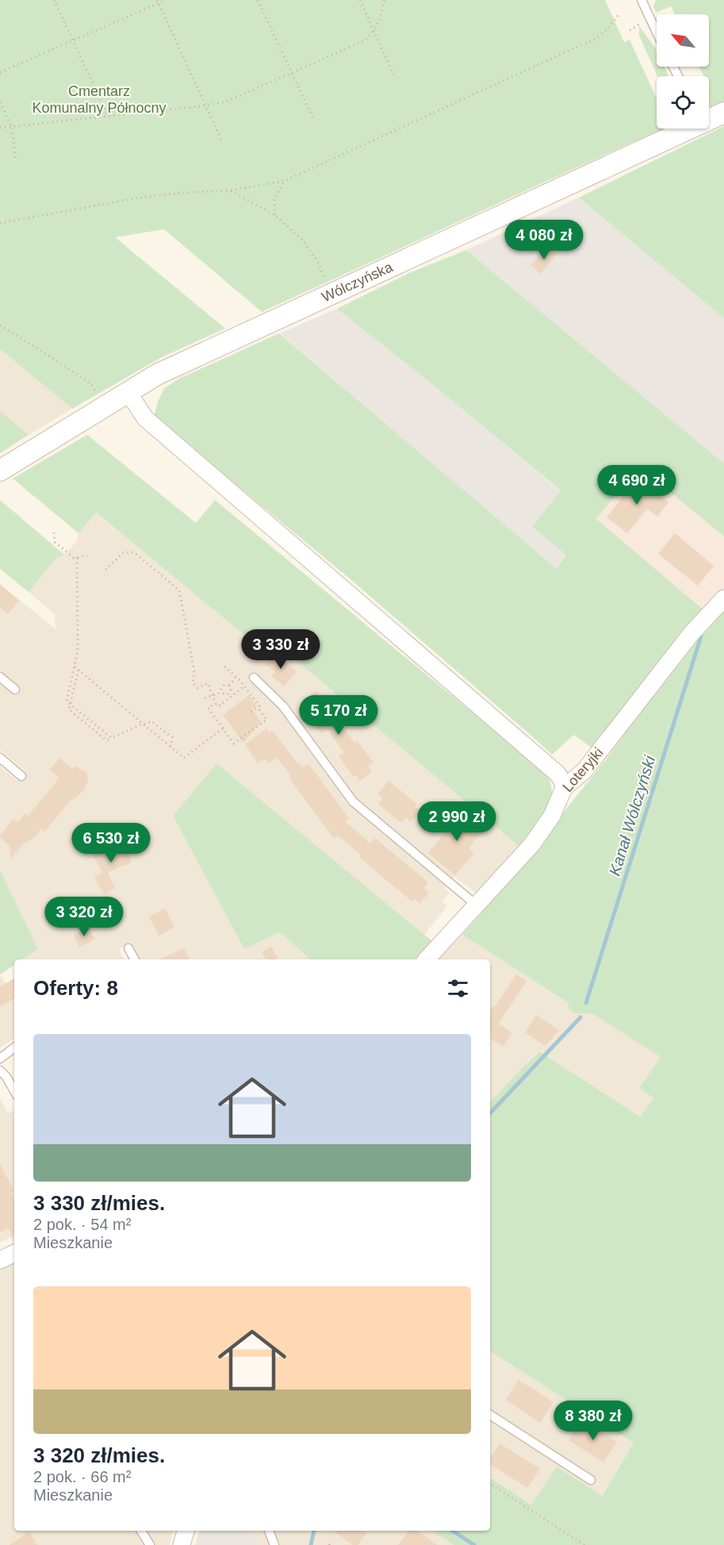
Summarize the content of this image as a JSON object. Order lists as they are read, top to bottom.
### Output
{
  "streets": {
    "street": ["Wólczyńska", "Loteryjki"]
  },
  "water": ["Kanał Wólczyński"],
  "parks": ["Cmentarz Komunalny Północny"],
  "north": "top left",
  "page": {
    "price": [
      "4 080 zł",
      "4 690 zł",
      "3 330 zł",
      "5 170 zł",
      "2 990 zł",
      "6 530 zł",
      "3 320 zł",
      "8 380 zł"
    ],
    "heading": "Oferty: 8",
    "list": [
      {
        "name": "3 330 zł/mies.",
        "note": "2 pok. · 54 m² · Mieszkanie"
      },
      {
        "name": "3 320 zł/mies.",
        "note": "2 pok. · 66 m² · Mieszkanie"
      }
    ]
  }
}
